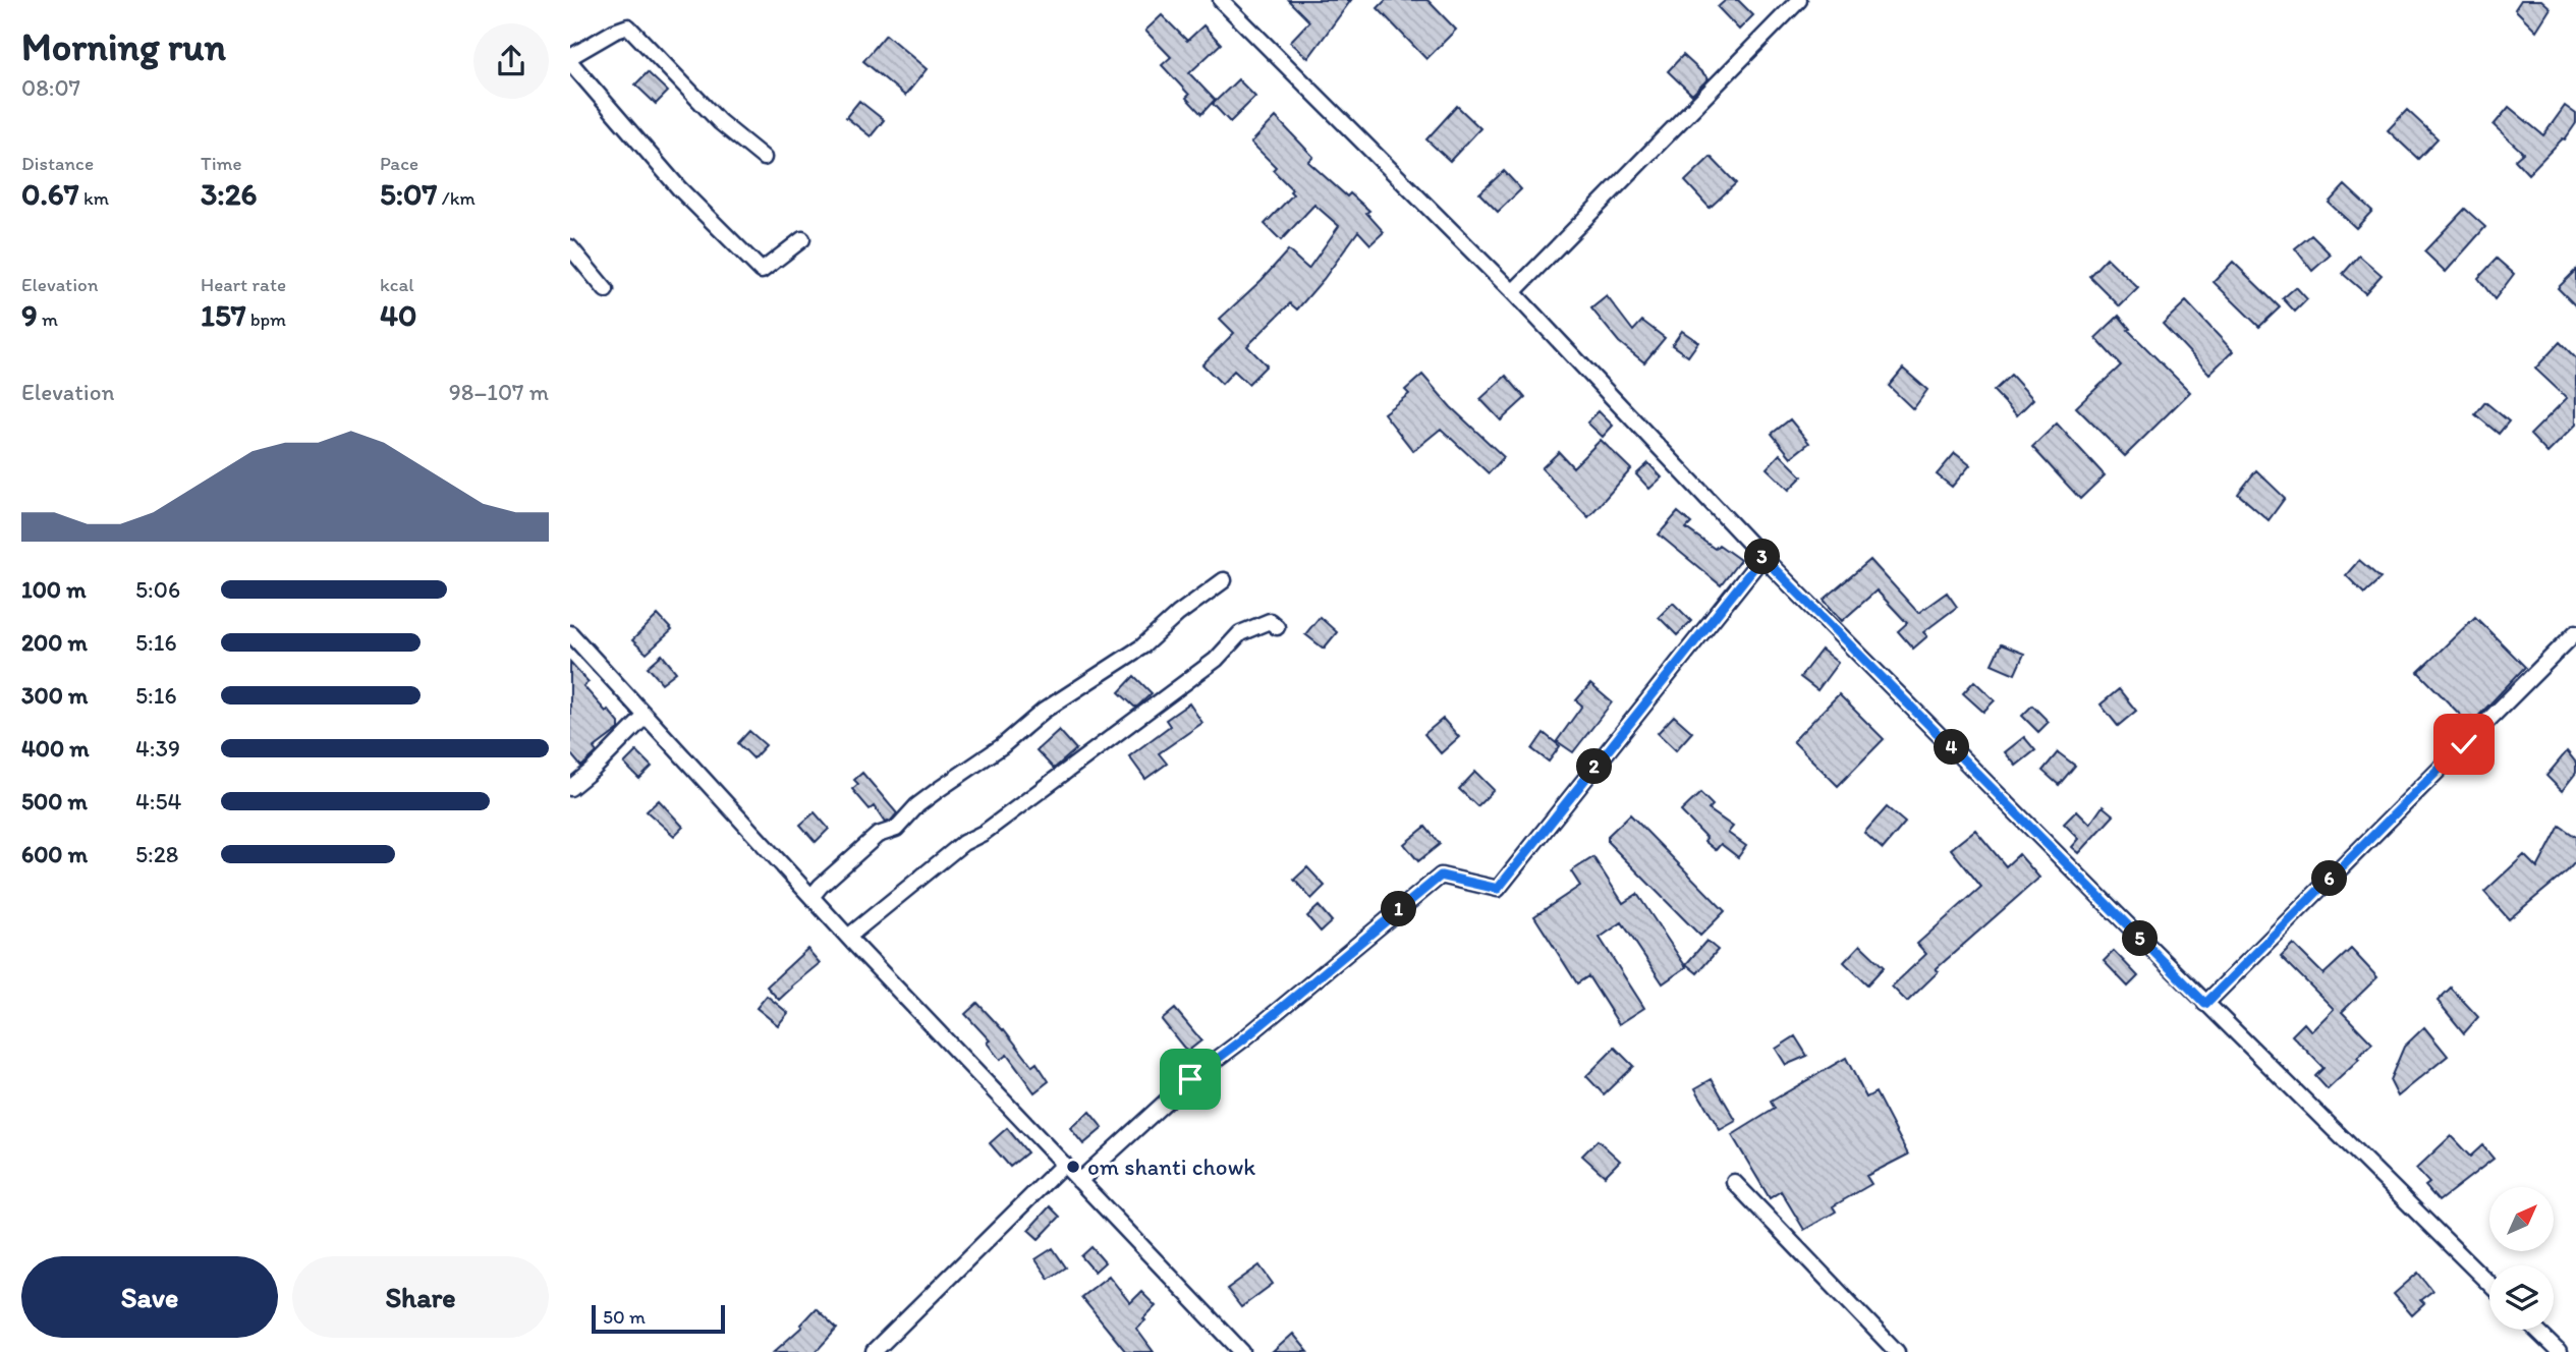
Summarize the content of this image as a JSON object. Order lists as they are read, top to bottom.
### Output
{
  "places": ["om shanti chowk"],
  "scale_bar": "50 m",
  "north": "top right",
  "page": {
    "heading": ["Morning run", "08:07"],
    "stats": [
      ["Distance", "0.67 km"],
      ["Time", "3:26"],
      ["Pace", "5:07 /km"],
      ["Elevation", "9 m"],
      ["Heart rate", "157 bpm"],
      ["kcal", "40"]
    ],
    "chart": ["Elevation", "98–107 m"],
    "pins": [
      "3",
      "4",
      "2",
      "6",
      "1",
      "5"
    ],
    "list": [
      {
        "name": "100 m",
        "note": "5:06"
      },
      {
        "name": "200 m",
        "note": "5:16"
      },
      {
        "name": "300 m",
        "note": "5:16"
      },
      {
        "name": "400 m",
        "note": "4:39"
      },
      {
        "name": "500 m",
        "note": "4:54"
      },
      {
        "name": "600 m",
        "note": "5:28"
      }
    ],
    "buttons": ["Save", "Share"],
    "scale": "50 m"
  }
}
